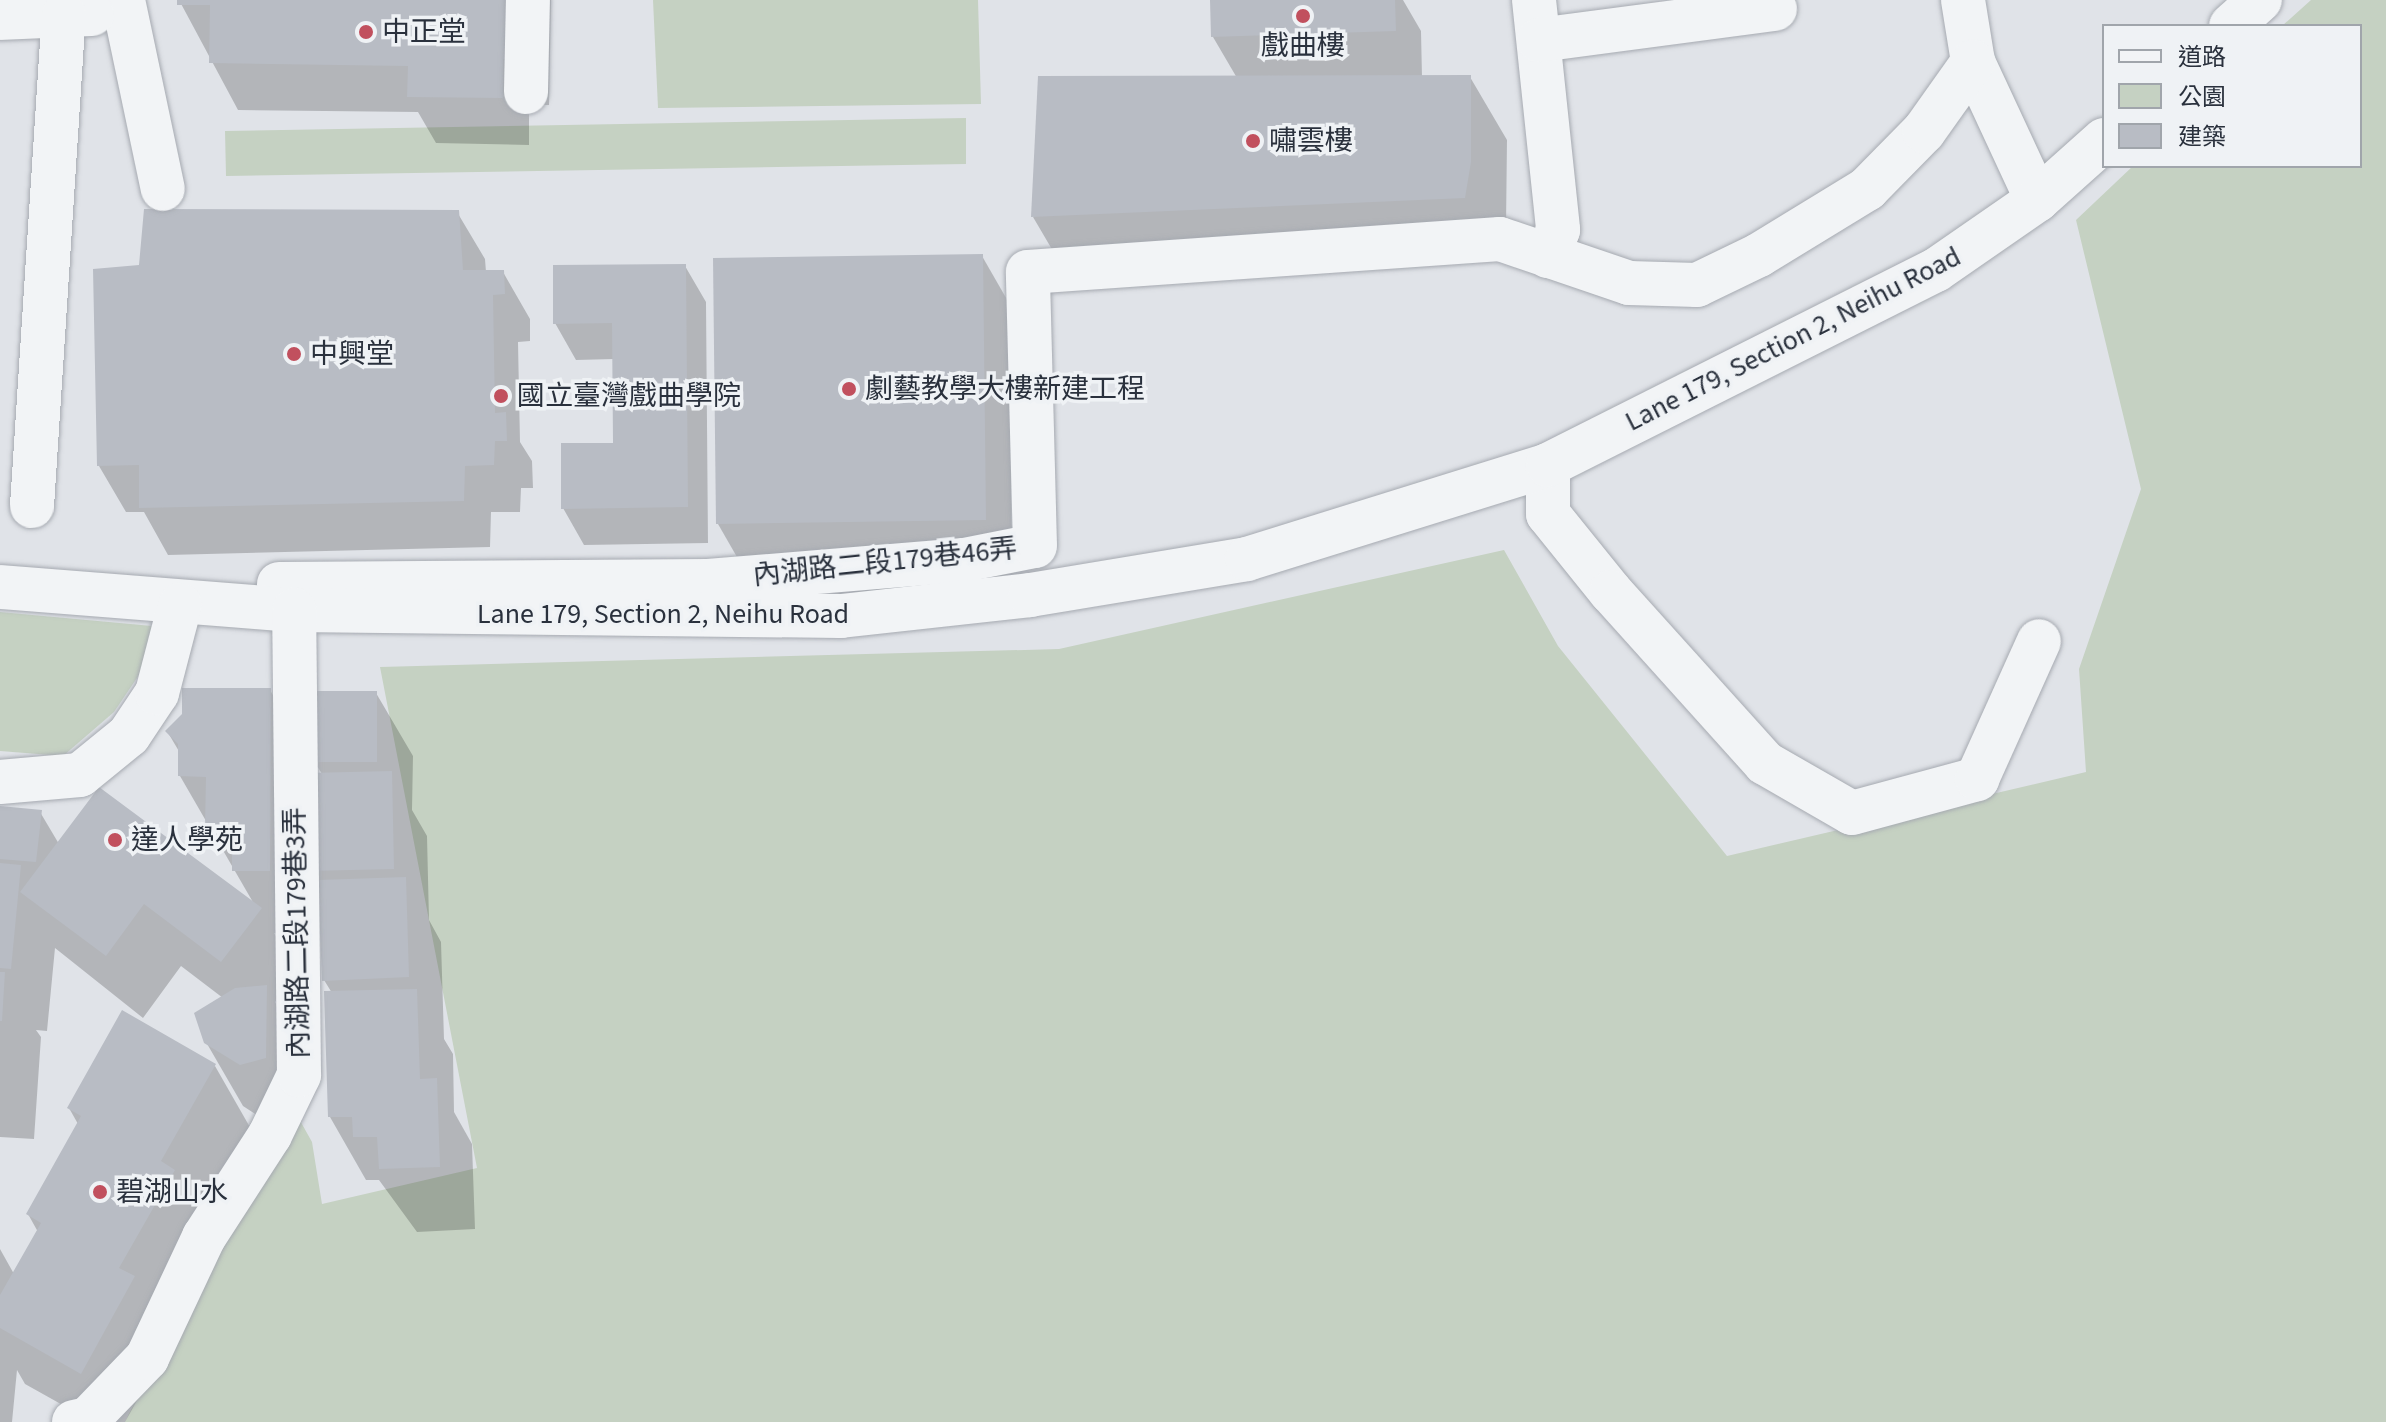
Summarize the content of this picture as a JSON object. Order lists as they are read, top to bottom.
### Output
{
  "streets": {
    "street": ["Lane 179, Section 2, Neihu Road", "內湖路二段179巷46弄", "內湖路二段179巷3弄"]
  },
  "crossings": [
    ["Lane 179, Section 2, Neihu Road", "內湖路二段179巷46弄"],
    ["Lane 179, Section 2, Neihu Road", "內湖路二段179巷3弄"]
  ],
  "places": [
    "戲曲樓",
    "中正堂",
    "嘯雲樓",
    "中興堂",
    "劇藝教學大樓新建工程",
    "國立臺灣戲曲學院",
    "達人學苑",
    "碧湖山水"
  ],
  "legend": ["道路", "公園", "建築"]
}
